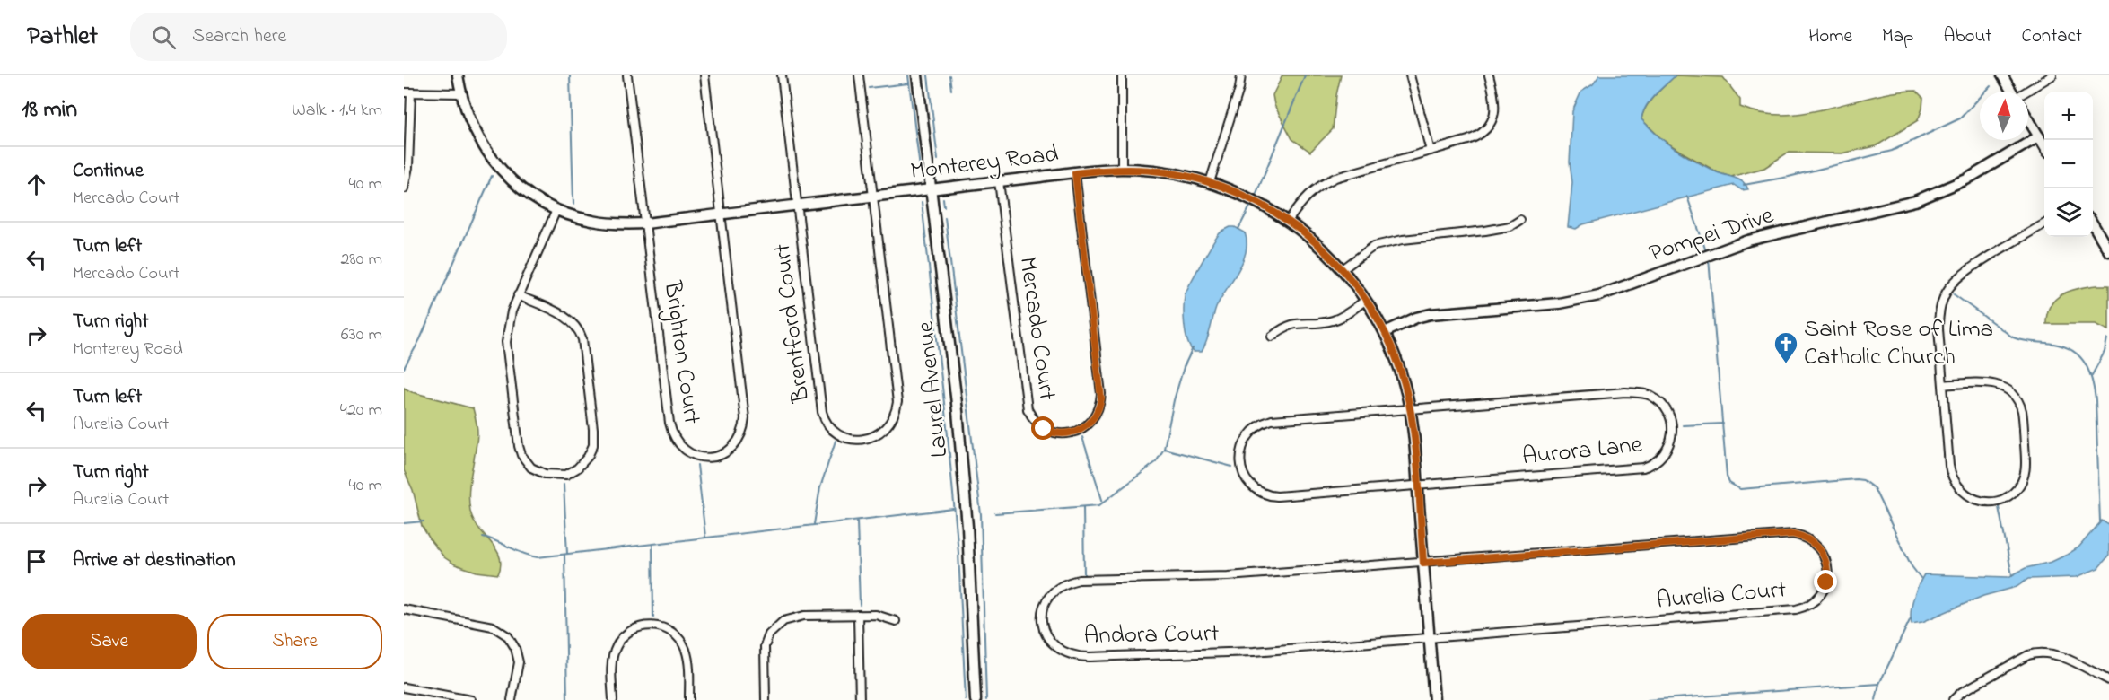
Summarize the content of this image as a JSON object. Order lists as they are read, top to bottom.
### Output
{
  "streets": {
    "street": [
      "Monterey Road",
      "Pompei Drive",
      "Brentford Court",
      "Mercado Court",
      "Brighton Court",
      "Laurel Avenue",
      "Aurora Lane",
      "Aurelia Court",
      "Andora Court"
    ]
  },
  "crossings": [
    ["Monterey Road", "Pompei Drive"],
    ["Monterey Road", "Brentford Court"],
    ["Monterey Road", "Mercado Court"],
    ["Monterey Road", "Brighton Court"],
    ["Monterey Road", "Laurel Avenue"],
    ["Monterey Road", "Aurora Lane"],
    ["Monterey Road", "Aurelia Court"],
    ["Monterey Road", "Andora Court"],
    ["Aurelia Court", "Andora Court"]
  ],
  "places": {
    "church": ["Saint Rose of Lima Catholic Church"]
  },
  "north": "top",
  "page": {
    "header": "Pathlet",
    "search": "Search here",
    "nav": [
      "Home",
      "Map",
      "About",
      "Contact"
    ],
    "heading": ["18 min", "Walk · 1.4 km"],
    "map_buttons": ["+", "−"],
    "list": [
      ["Continue", "Mercado Court", "40 m"],
      ["Turn left", "Mercado Court", "280 m"],
      ["Turn right", "Monterey Road", "630 m"],
      ["Turn left", "Aurelia Court", "420 m"],
      ["Turn right", "Aurelia Court", "40 m"],
      "Arrive at destination"
    ],
    "buttons": ["Save", "Share"]
  }
}
